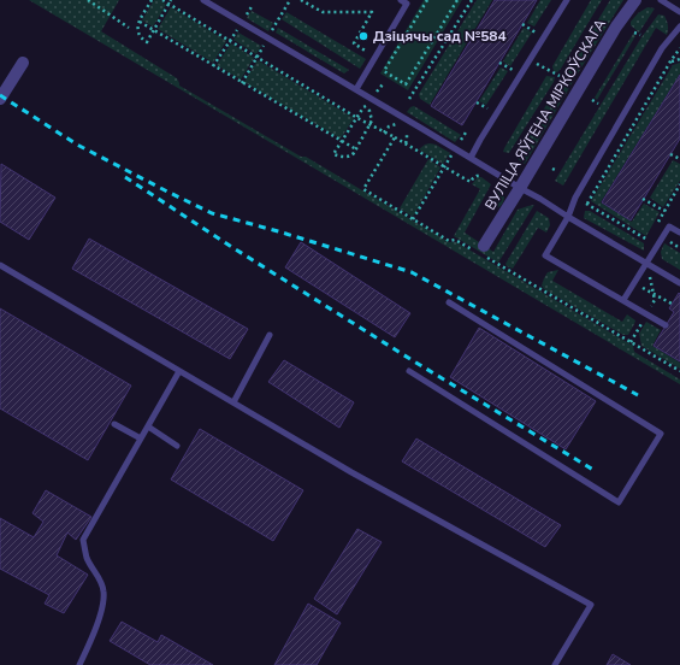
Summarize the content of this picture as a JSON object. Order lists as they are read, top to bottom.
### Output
{
  "streets": {
    "street": ["ВУЛІЦА ЯЎГЕНА МІРКОЎСКАГА"]
  },
  "places": ["Дзіцячы сад №584"]
}
